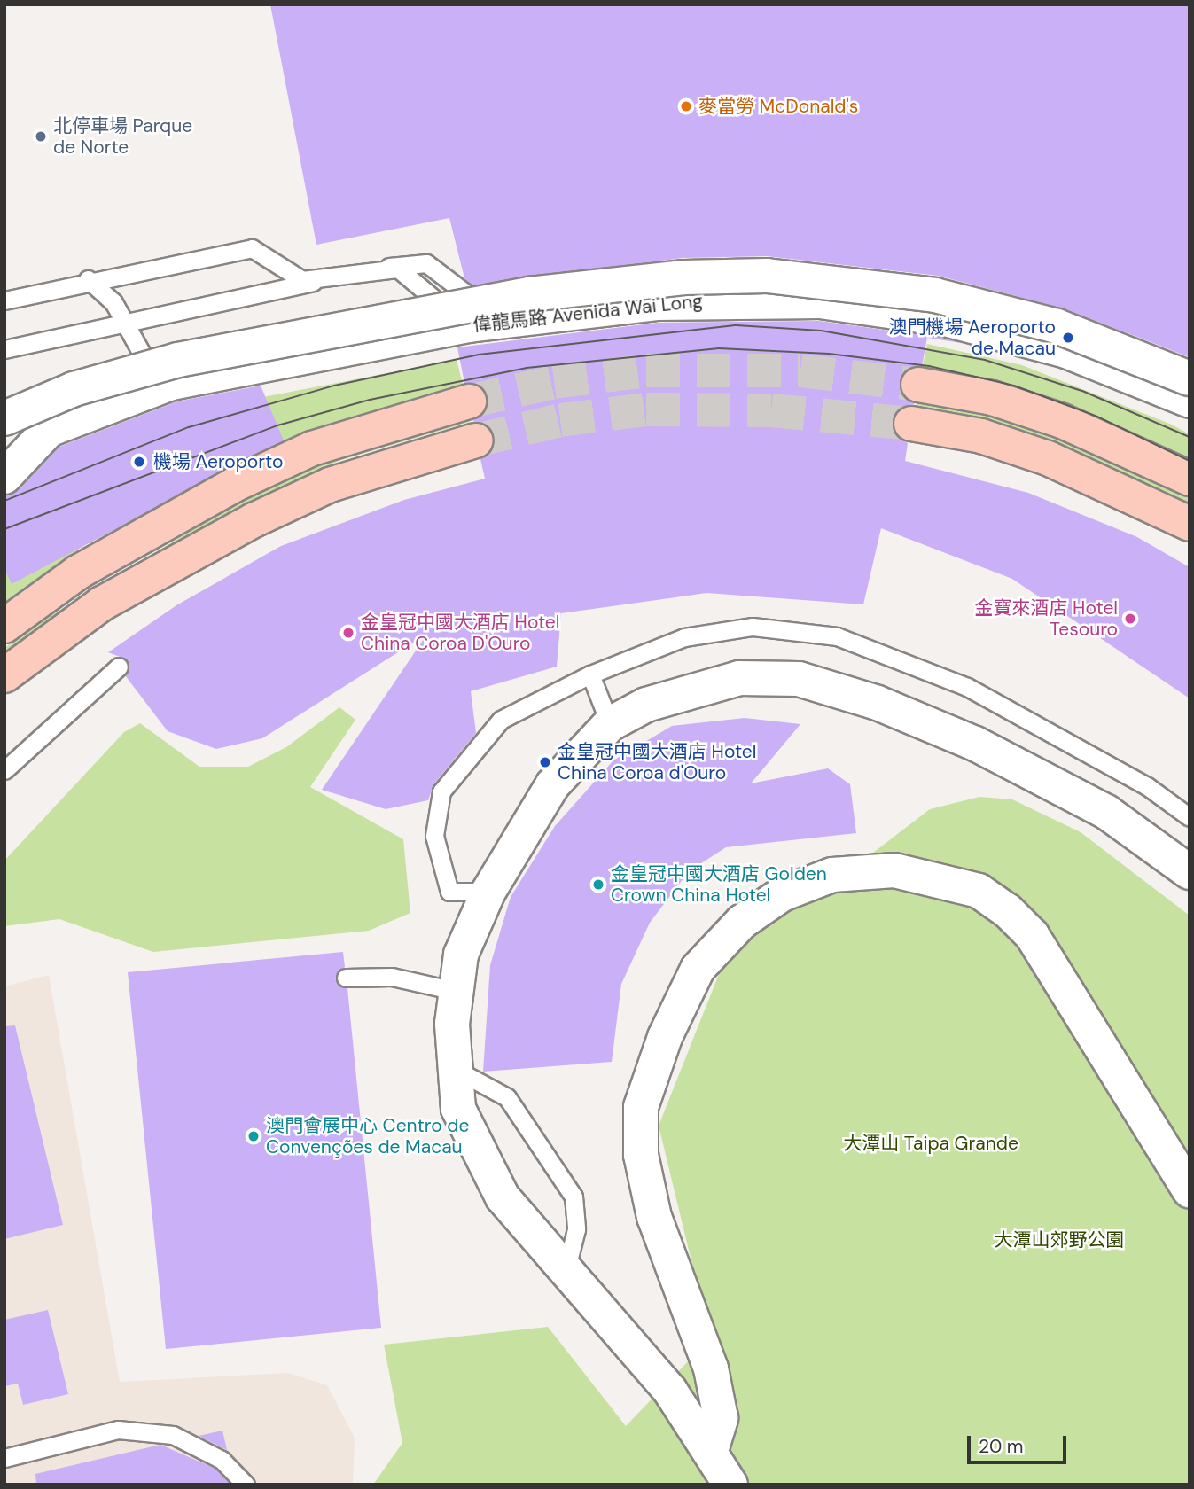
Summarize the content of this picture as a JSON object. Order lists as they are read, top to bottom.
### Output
{
  "streets": {
    "street": ["偉龍馬路 Avenida Wai Long"]
  },
  "parks": ["大潭山 Taipa Grande", "大潭山郊野公園"],
  "places": [
    "麥當勞 McDonald's",
    "北停車場 Parque de Norte",
    "澳門機場 Aeroporto de Macau",
    "機場 Aeroporto",
    "金寶來酒店 Hotel Tesouro",
    "金皇冠中國大酒店 Hotel China Coroa D'Ouro",
    "金皇冠中國大酒店 Hotel China Coroa d'Ouro",
    "金皇冠中國大酒店 Golden Crown China Hotel",
    "澳門會展中心 Centro de Convenções de Macau"
  ],
  "scale_bar": "20 m"
}
